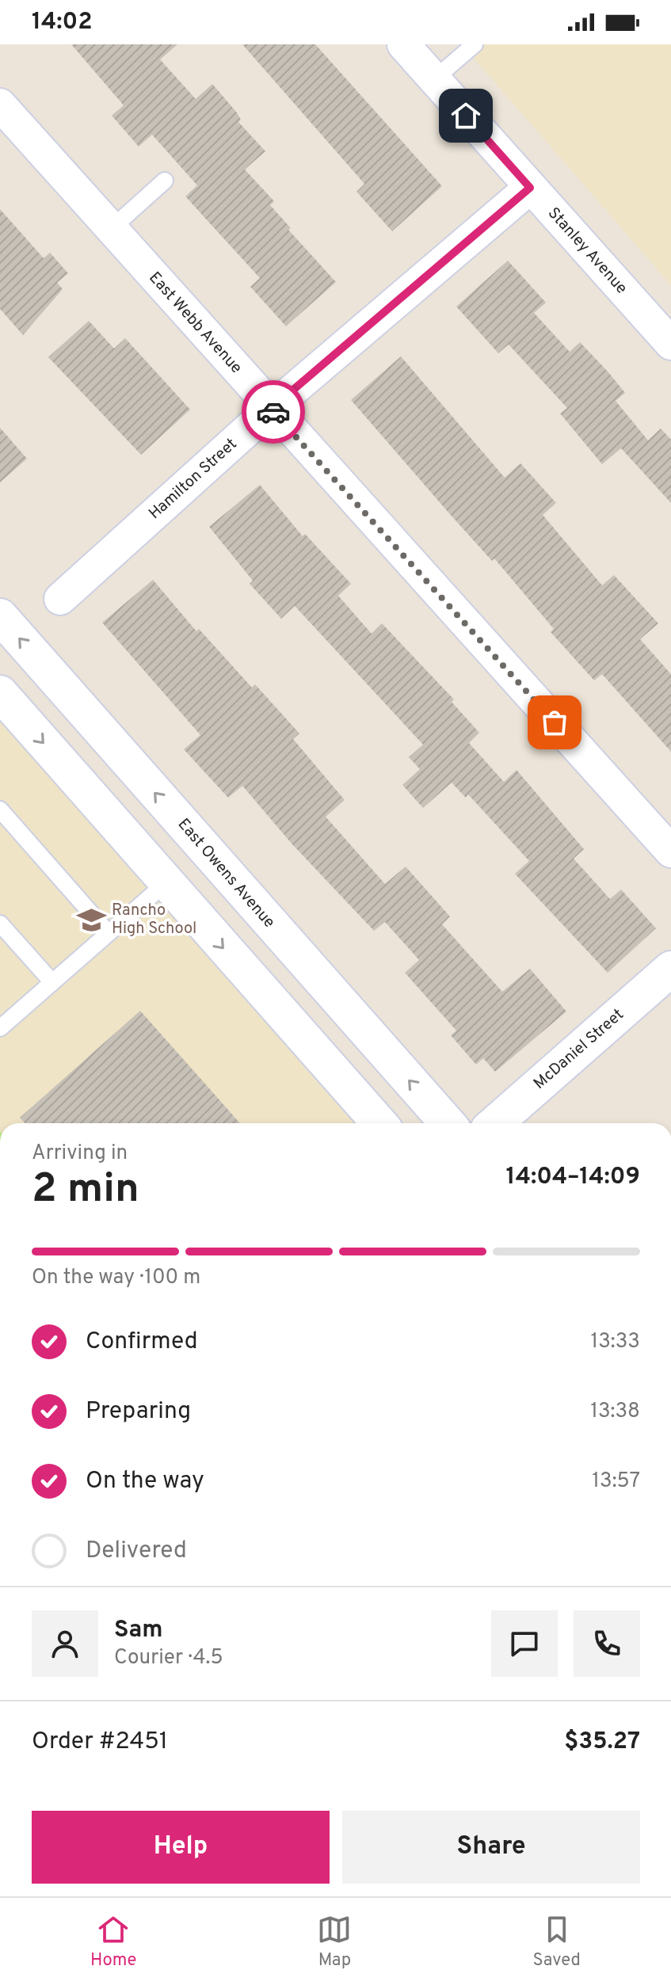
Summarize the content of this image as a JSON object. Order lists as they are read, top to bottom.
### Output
{
  "streets": {
    "main road": ["East Owens Avenue", "McDaniel Street"],
    "street": ["Stanley Avenue", "East Webb Avenue", "Hamilton Street"]
  },
  "crossings": [
    ["Stanley Avenue", "Hamilton Street"],
    ["East Webb Avenue", "Hamilton Street"]
  ],
  "places": {
    "school or university": ["Rancho High School"]
  },
  "page": {
    "status": "14:02",
    "heading": ["2 min", "Arriving in", "14:04–14:09"],
    "panel": [
      "Sam",
      "Courier · 4.5",
      "Order #2451",
      "$35.27"
    ],
    "bar": "On the way · 100 m",
    "list": [
      ["Confirmed", "13:33"],
      ["Preparing", "13:38"],
      ["On the way", "13:57"],
      "Delivered"
    ],
    "buttons": ["Help", "Share"],
    "tabs": ["Home", "Map", "Saved"]
  }
}
